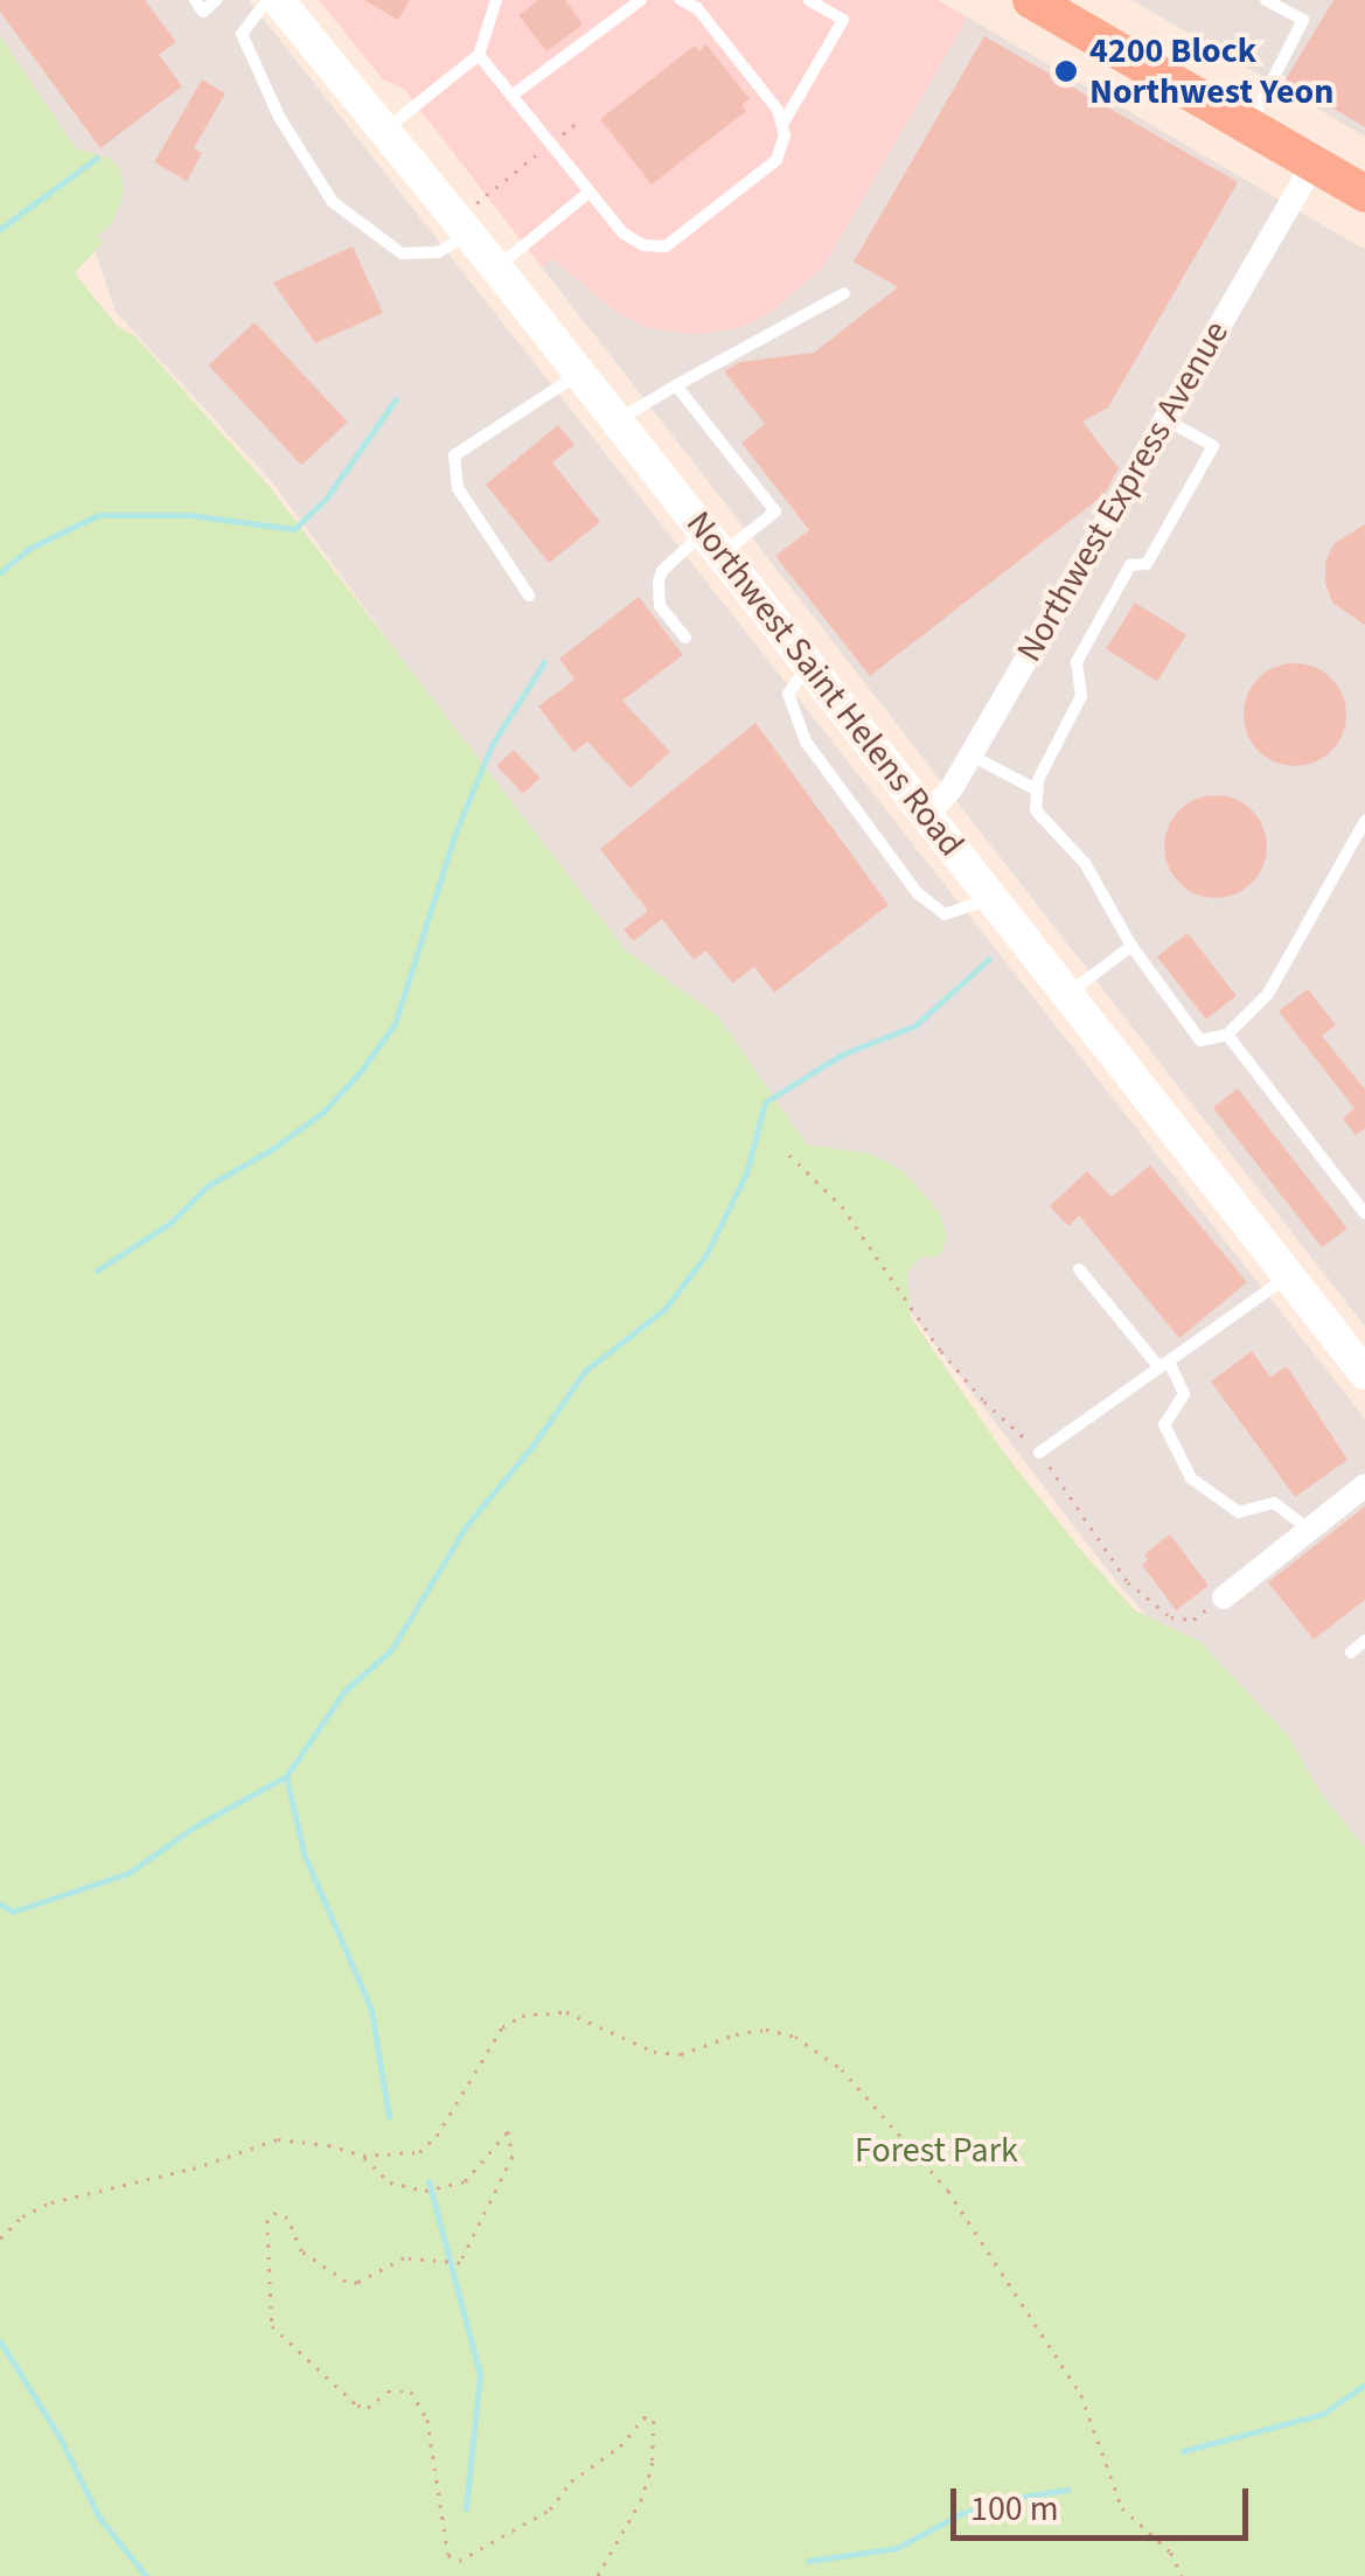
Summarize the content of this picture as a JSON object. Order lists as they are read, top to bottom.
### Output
{
  "streets": {
    "main road": ["Northwest Saint Helens Road"],
    "street": ["Northwest Express Avenue"]
  },
  "crossings": [
    ["Northwest Express Avenue", "Northwest Saint Helens Road"]
  ],
  "parks": ["Forest Park"],
  "places": ["4200 Block Northwest Yeon"],
  "scale_bar": "100 m"
}
